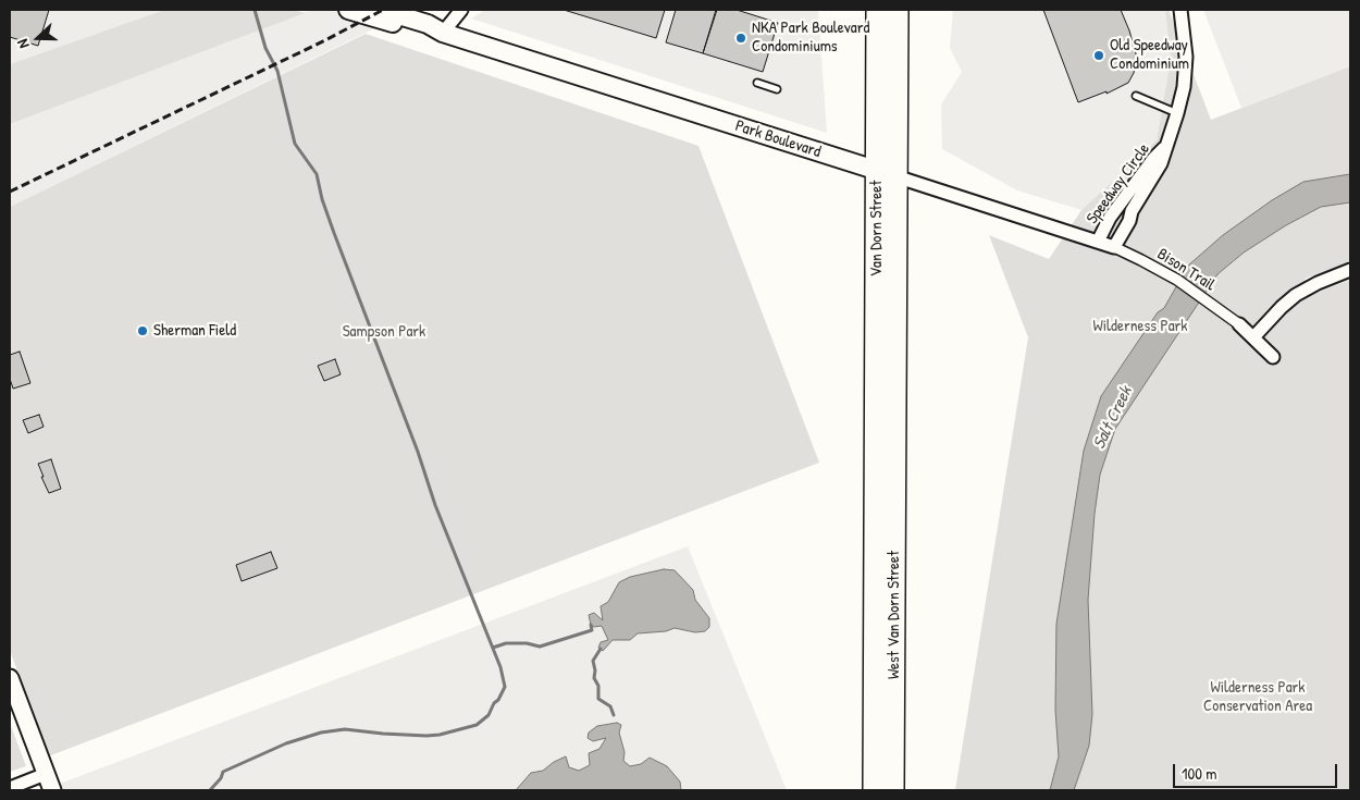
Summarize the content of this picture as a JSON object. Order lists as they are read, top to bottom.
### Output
{
  "streets": {
    "main road": ["Park Boulevard", "Van Dorn Street", "West Van Dorn Street"],
    "street": ["Speedway Circle", "Bison Trail"]
  },
  "crossings": [
    ["Park Boulevard", "Speedway Circle"],
    ["Park Boulevard", "Van Dorn Street"],
    ["Park Boulevard", "Bison Trail"],
    ["Speedway Circle", "Bison Trail"],
    ["Van Dorn Street", "West Van Dorn Street"]
  ],
  "water": ["Salt Creek"],
  "parks": ["Wilderness Park", "Sampson Park", "Wilderness Park Conservation Area"],
  "places": ["NKA Park Boulevard Condominiums", "Old Speedway Condominium", "Sherman Field"],
  "scale_bar": "100 m",
  "north": "left"
}
